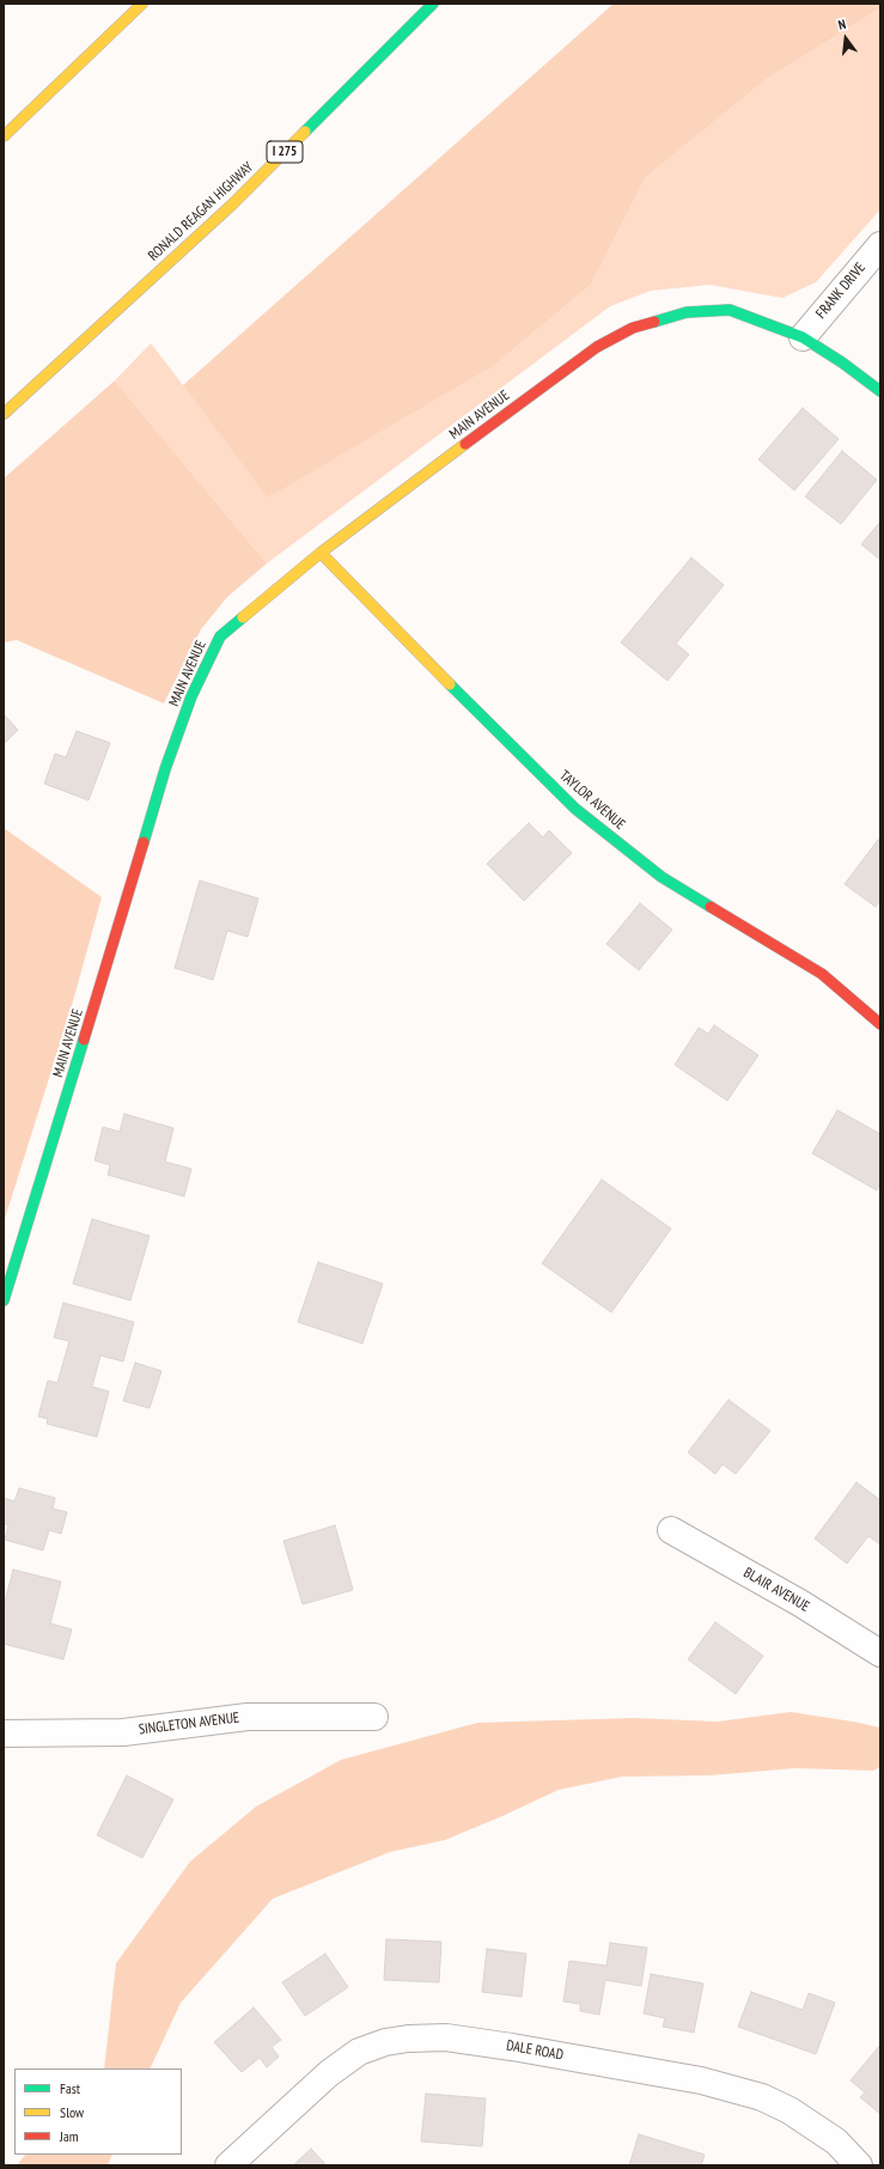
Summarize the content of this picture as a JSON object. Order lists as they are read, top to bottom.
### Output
{
  "streets": {
    "main road": [
      "I 275",
      "RONALD REAGAN HIGHWAY",
      "MAIN AVENUE",
      "TAYLOR AVENUE"
    ],
    "street": [
      "FRANK DRIVE",
      "BLAIR AVENUE",
      "SINGLETON AVENUE",
      "DALE ROAD"
    ]
  },
  "crossings": [
    ["FRANK DRIVE", "MAIN AVENUE"],
    ["MAIN AVENUE", "TAYLOR AVENUE"]
  ],
  "legend": ["Fast", "Slow", "Jam"],
  "north": "top"
}
